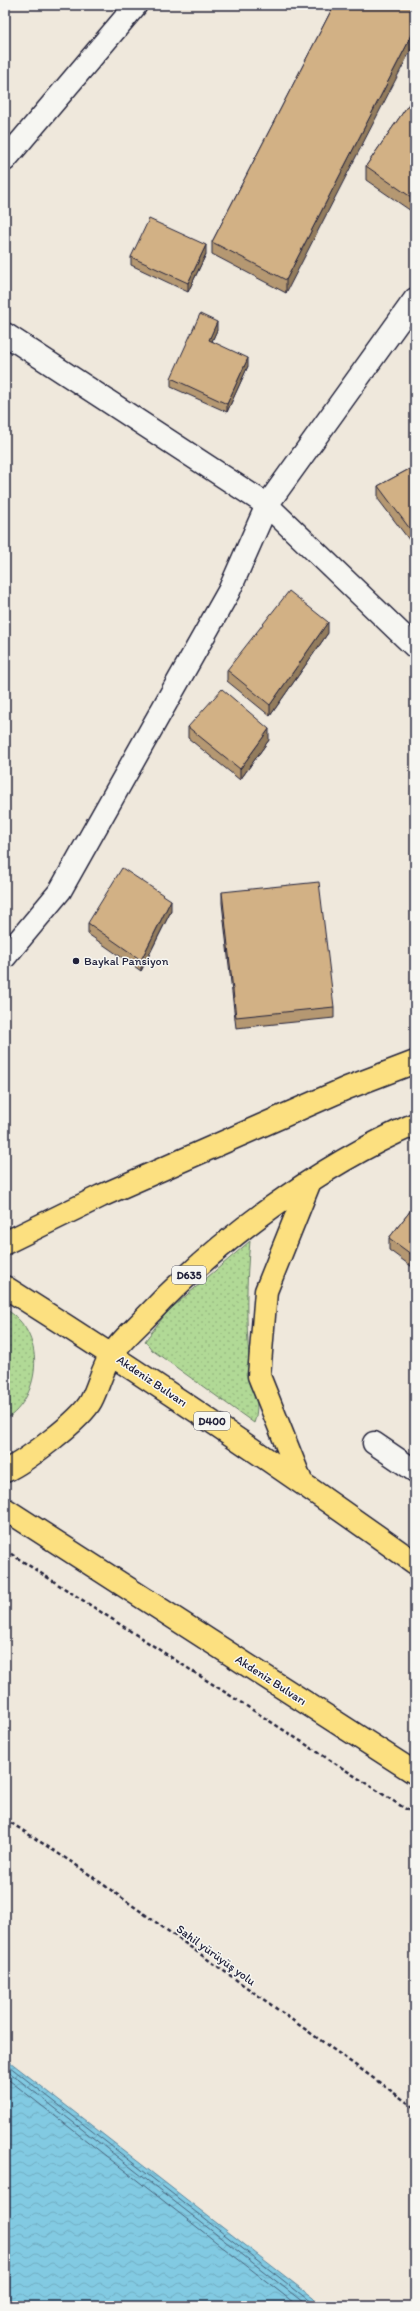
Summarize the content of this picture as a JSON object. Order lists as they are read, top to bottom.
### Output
{
  "streets": {
    "highway": ["D635", "Akdeniz Bulvarı", "D400"],
    "path": ["Sahil yürüyüş yolu"]
  },
  "crossings": [
    ["D635", "Akdeniz Bulvarı"]
  ],
  "places": ["Baykal Pansiyon"]
}
